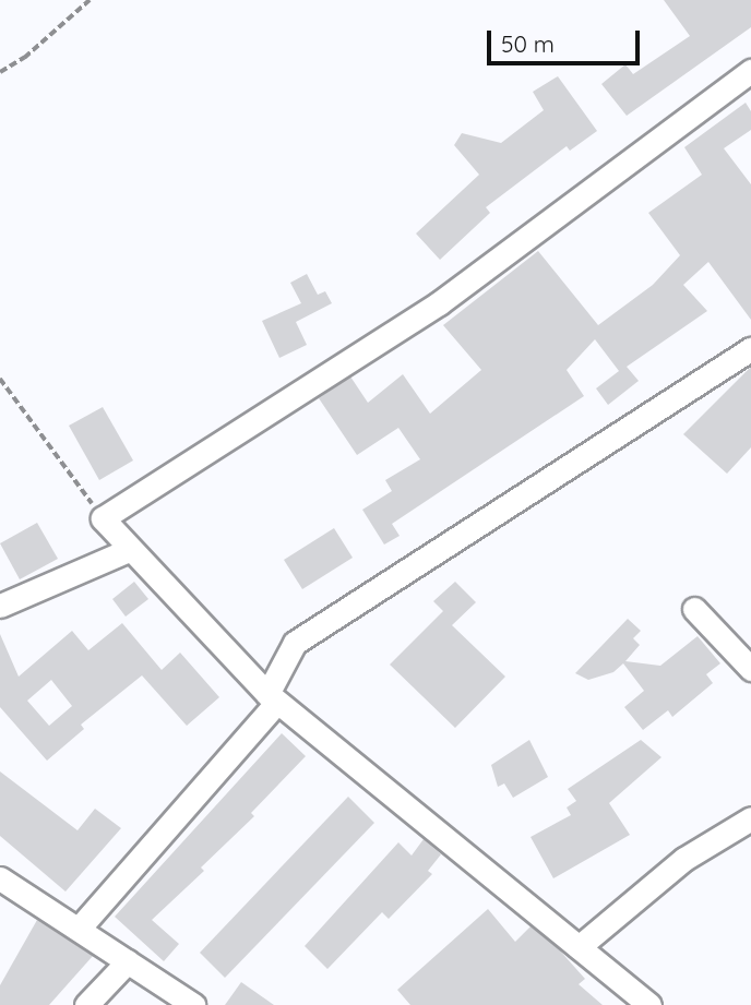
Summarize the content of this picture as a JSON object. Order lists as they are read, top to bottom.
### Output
{
  "scale_bar": "50 m"
}
